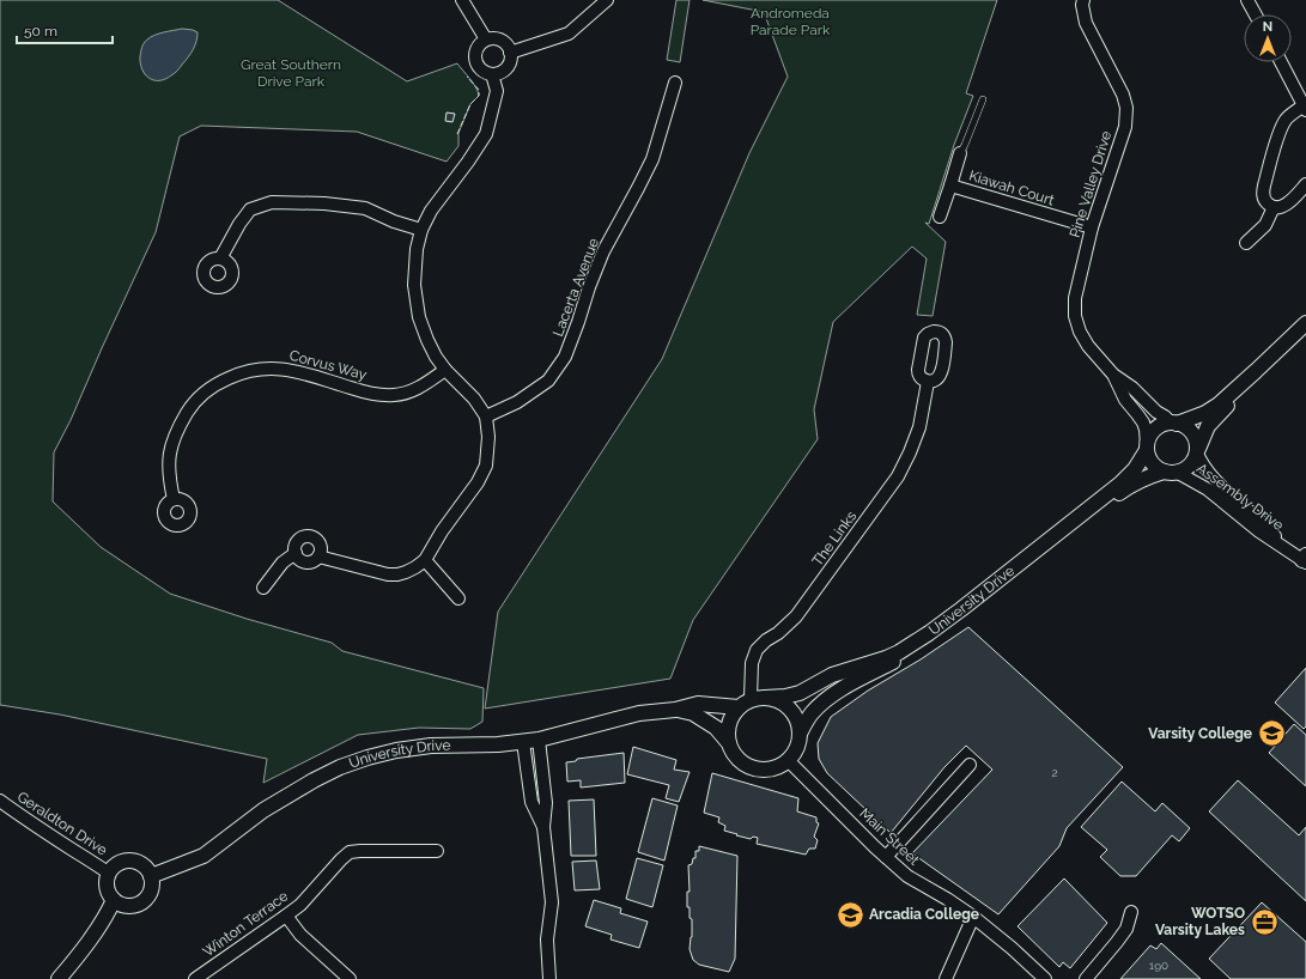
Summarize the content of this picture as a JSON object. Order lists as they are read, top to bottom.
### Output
{
  "streets": {
    "street": [
      "Pine Valley Drive",
      "Kiawah Court",
      "Lacerta Avenue",
      "Corvus Way",
      "Assembly Drive",
      "The Links",
      "University Drive",
      "Geraldton Drive",
      "Main Street",
      "Winton Terrace"
    ]
  },
  "crossings": [
    ["Pine Valley Drive", "Kiawah Court"],
    ["Pine Valley Drive", "Assembly Drive"],
    ["Pine Valley Drive", "University Drive"],
    ["Assembly Drive", "University Drive"],
    ["The Links", "University Drive"],
    ["The Links", "Main Street"],
    ["University Drive", "Geraldton Drive"],
    ["University Drive", "Main Street"]
  ],
  "parks": ["Andromeda Parade Park", "Great Southern Drive Park"],
  "places": {
    "school or university": ["Varsity College", "Arcadia College"],
    "office": ["WOTSO Varsity Lakes"]
  },
  "house_numbers": ["2", "190"],
  "scale_bar": "50 m",
  "north": "top"
}
